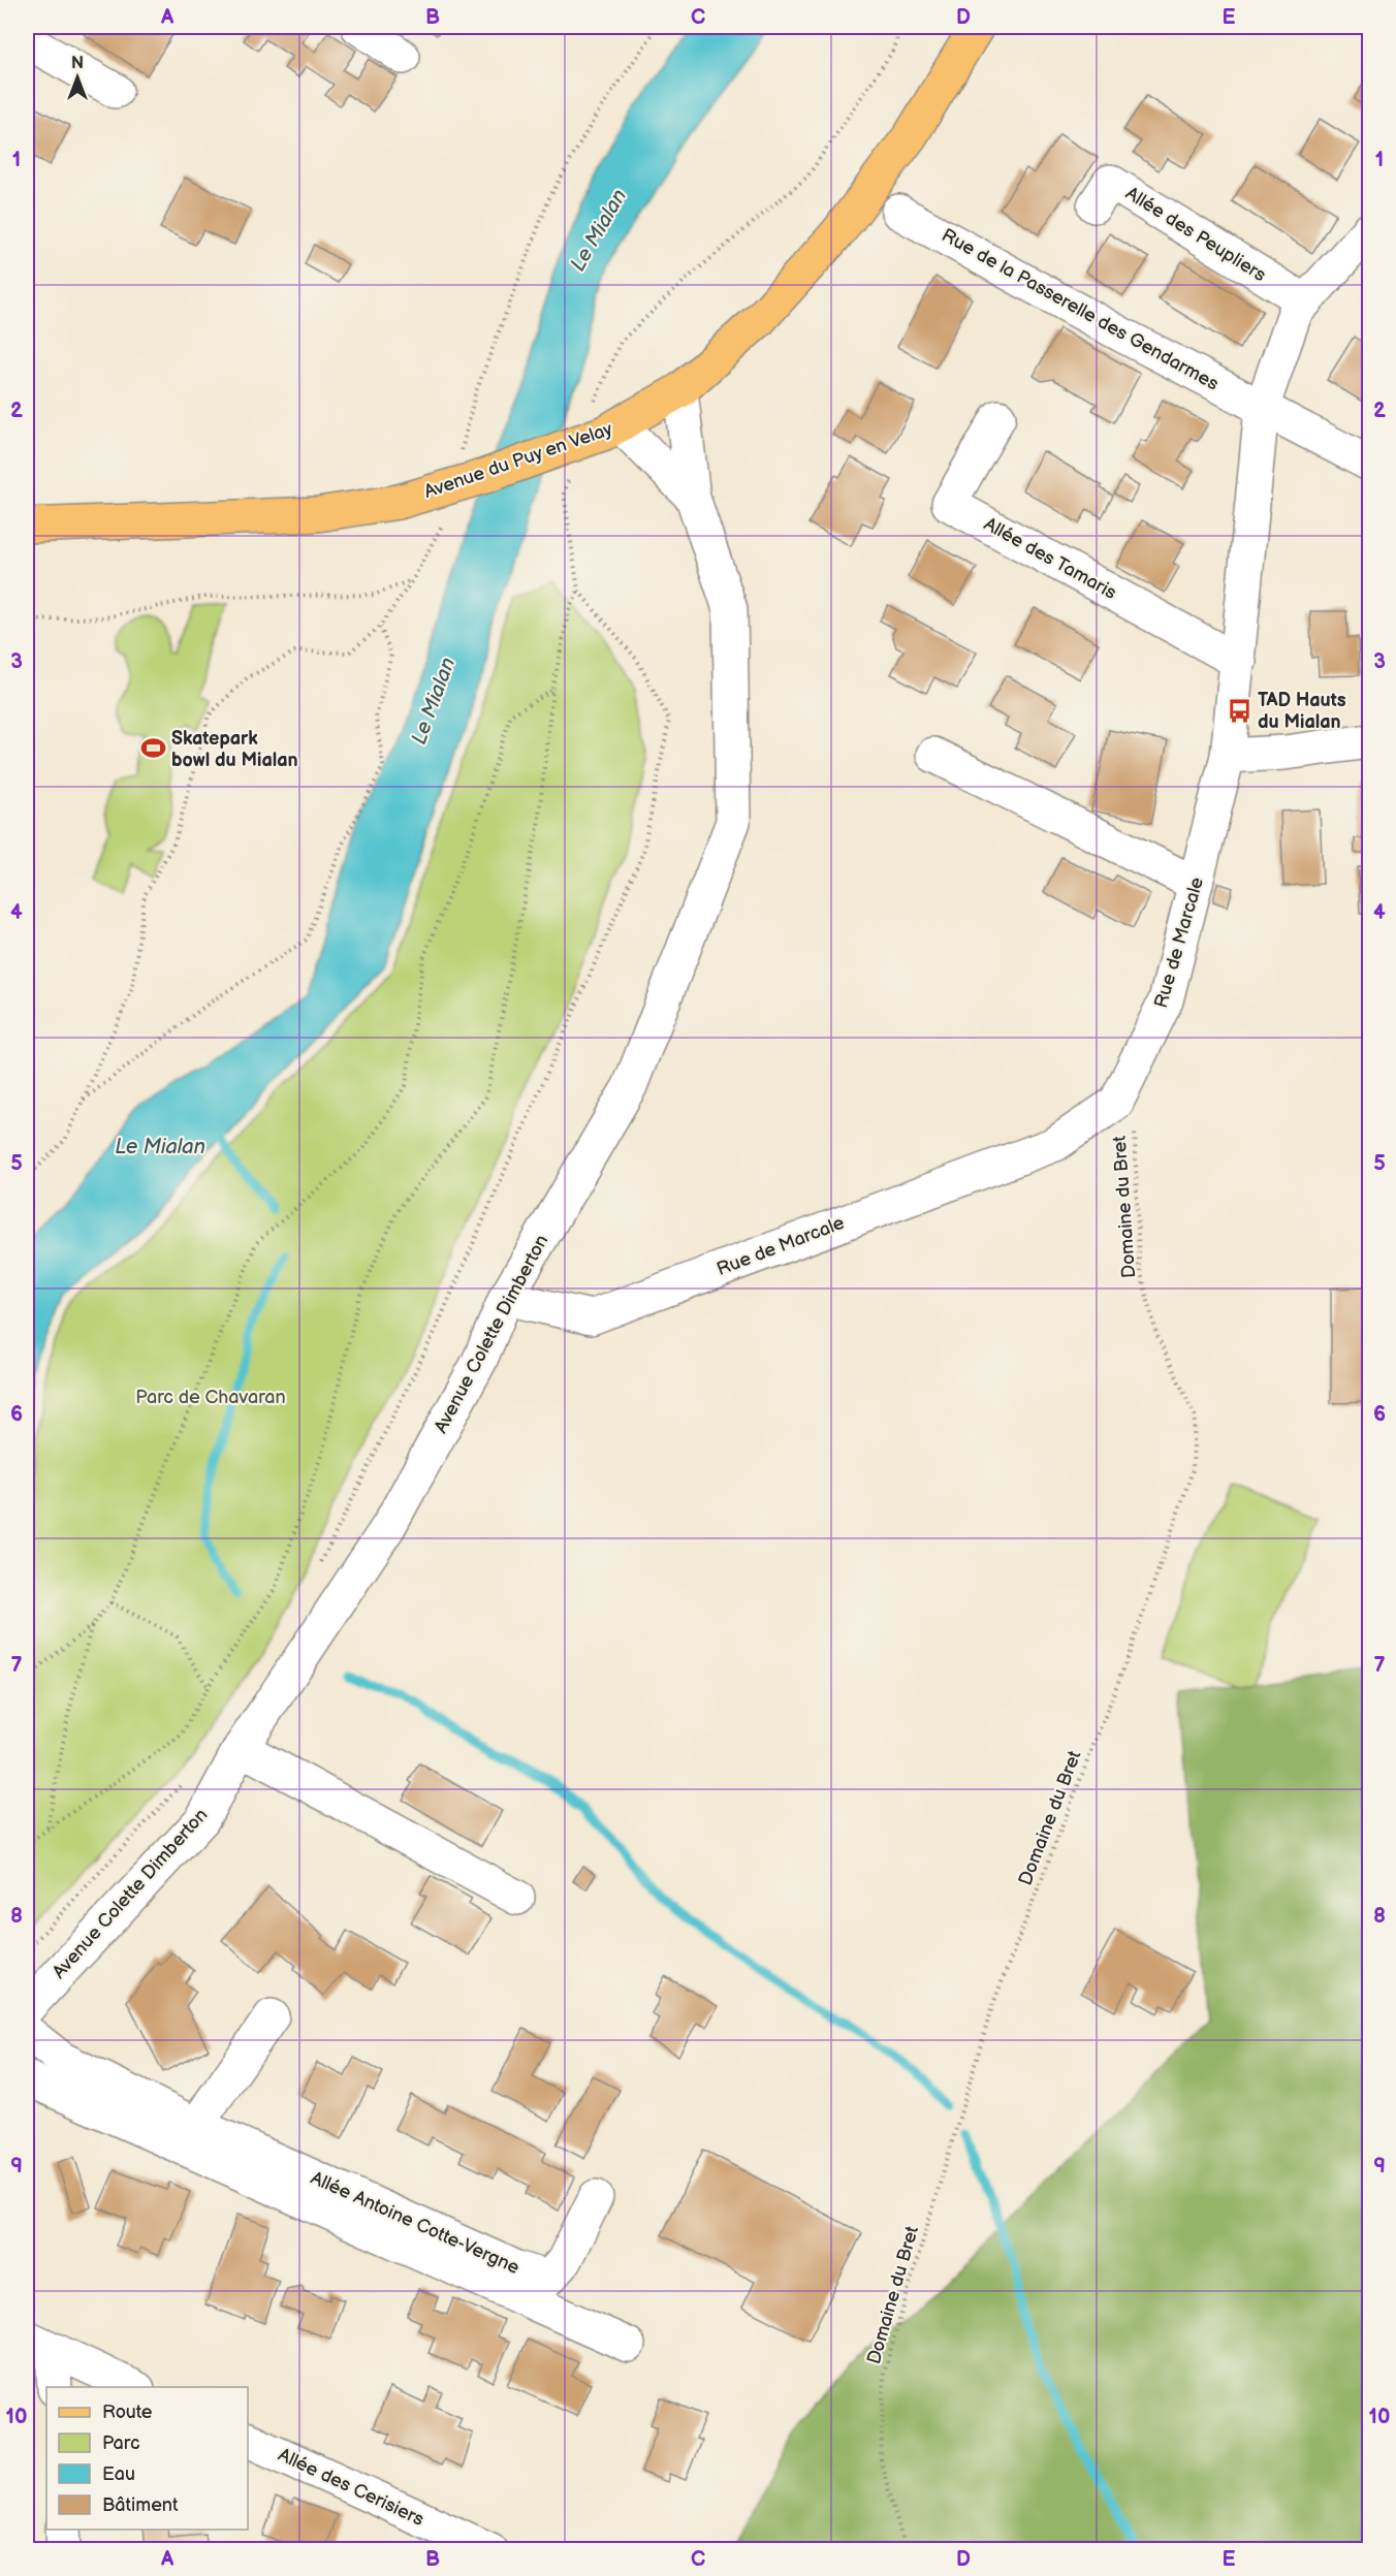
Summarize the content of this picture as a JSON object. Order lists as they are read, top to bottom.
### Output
{
  "streets": {
    "main road": ["Avenue du Puy en Velay"],
    "street": [
      "Allée des Peupliers",
      "Rue de la Passerelle des Gendarmes",
      "Allée des Tamaris",
      "Rue de Marcale",
      "Avenue Colette Dimberton",
      "Allée Antoine Cotte-Vergne",
      "Allée des Cerisiers"
    ],
    "path": ["Domaine du Bret"]
  },
  "crossings": [
    ["Allée des Peupliers", "Rue de Marcale"],
    ["Rue de la Passerelle des Gendarmes", "Rue de Marcale"],
    ["Avenue du Puy en Velay", "Avenue Colette Dimberton"],
    ["Allée des Tamaris", "Rue de Marcale"],
    ["Rue de Marcale", "Domaine du Bret"],
    ["Rue de Marcale", "Avenue Colette Dimberton"]
  ],
  "water": ["Le Mialan"],
  "parks": ["Parc de Chavaran"],
  "places": {
    "bus stop": ["TAD Hauts du Mialan"],
    "sports": ["Skatepark bowl du Mialan"]
  },
  "legend": [
    "Route",
    "Parc",
    "Eau",
    "Bâtiment"
  ],
  "north": "top",
  "grid": {
    "columns": [
      "A",
      "B",
      "C",
      "D",
      "E"
    ],
    "rows": [
      "1",
      "2",
      "3",
      "4",
      "5",
      "6",
      "7",
      "8",
      "9",
      "10"
    ]
  }
}
